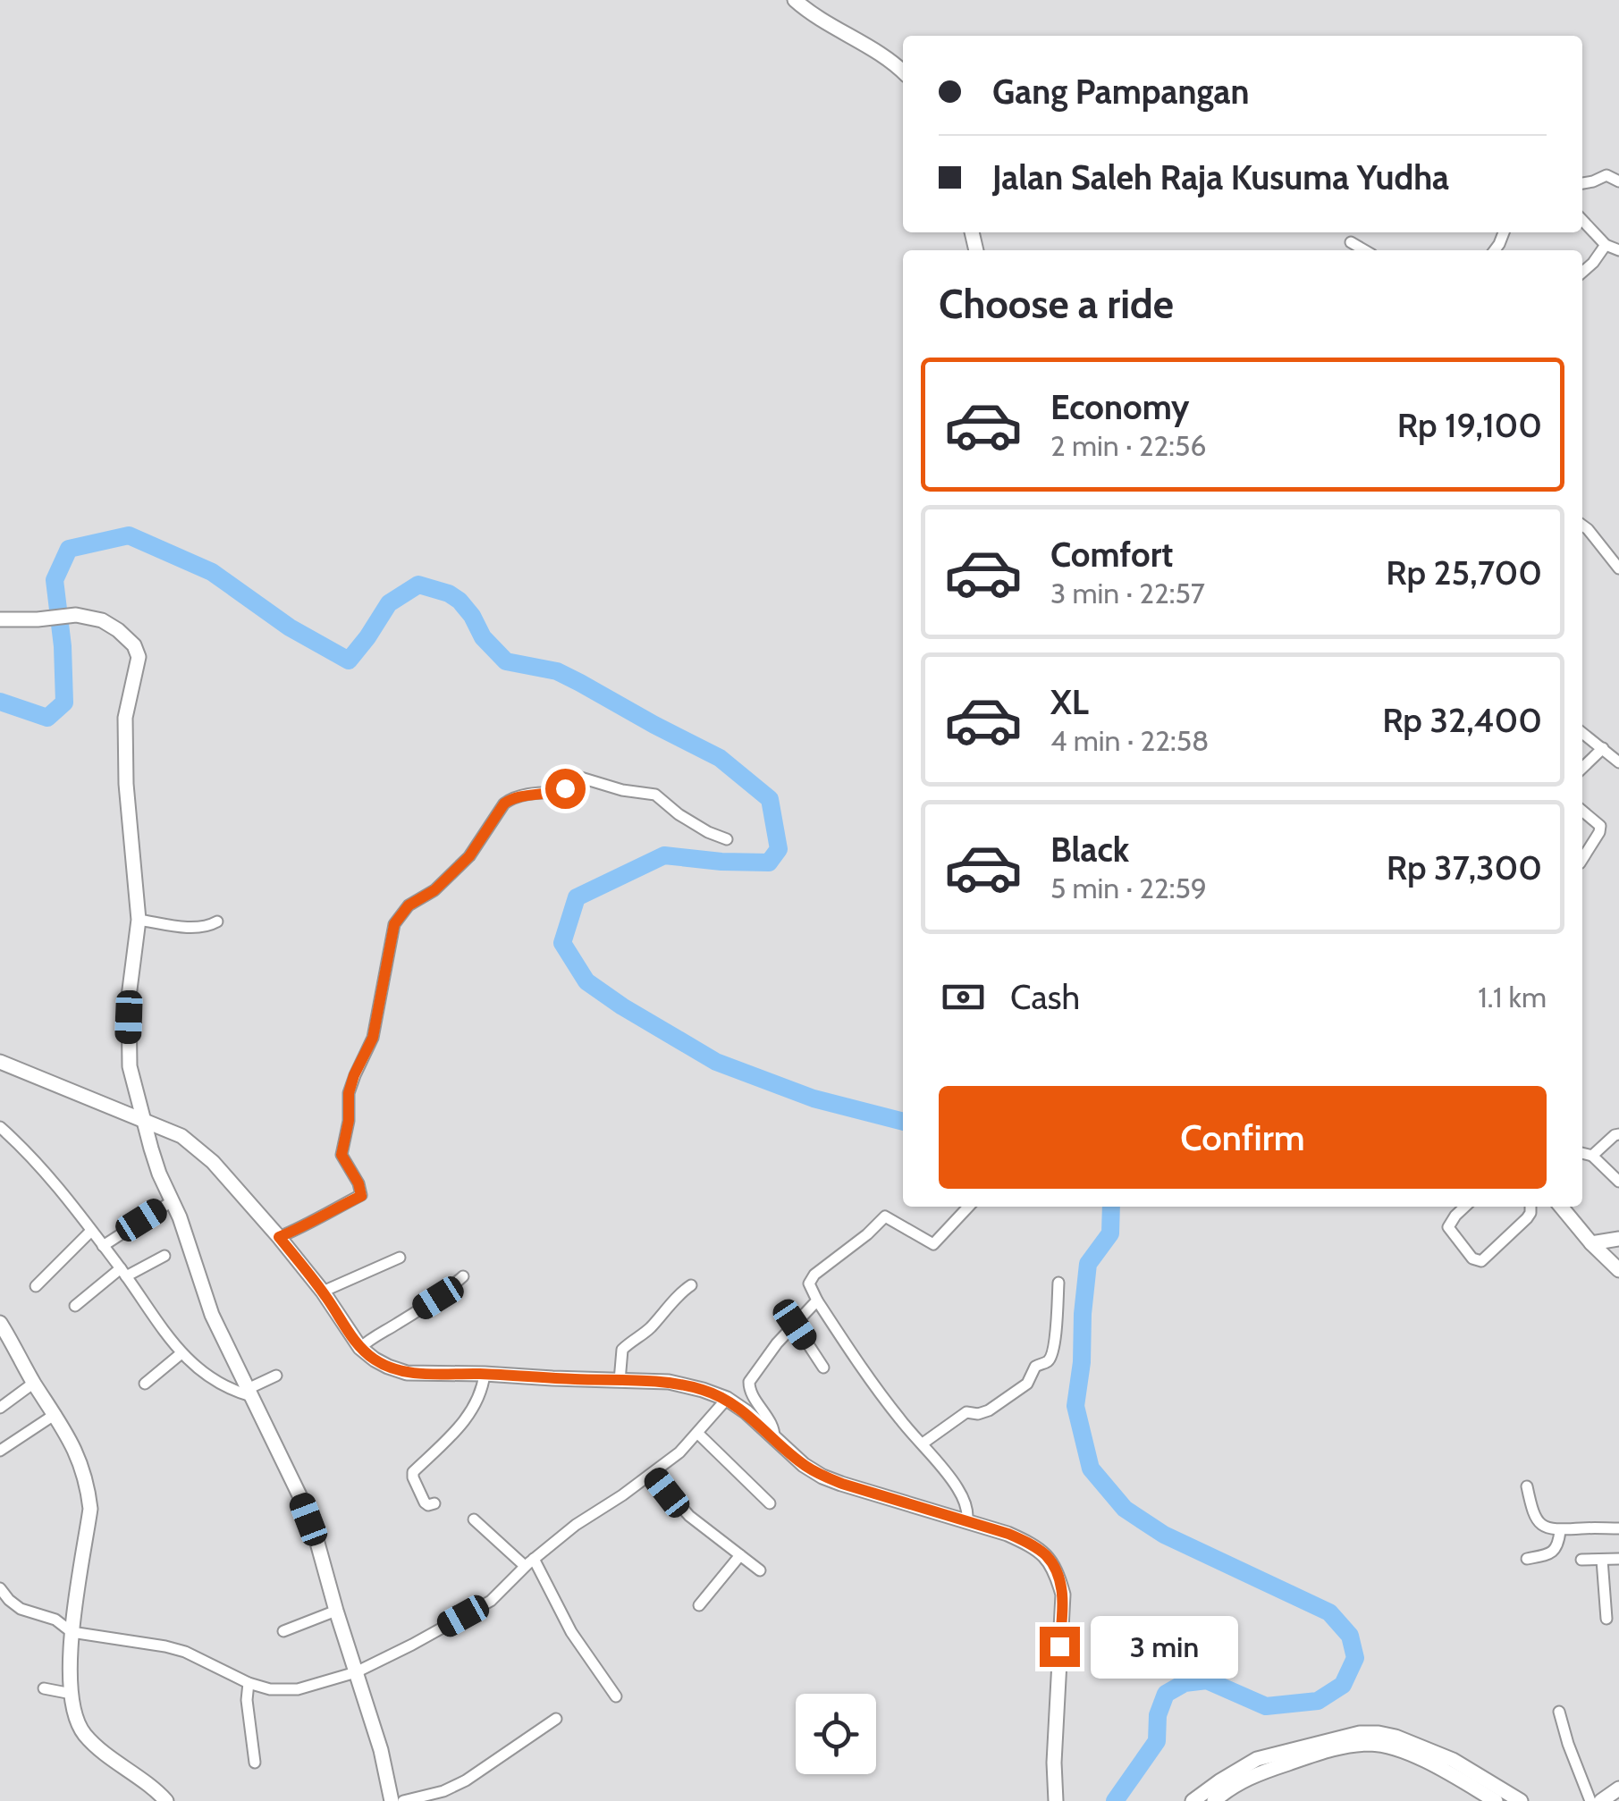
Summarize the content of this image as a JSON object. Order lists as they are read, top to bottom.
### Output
{
  "page": {
    "banner": ["Gang Pampangan", "Jalan Saleh Raja Kusuma Yudha"],
    "heading": "Choose a ride",
    "list": [
      {
        "name": "Economy",
        "note": "2 min · 22:56",
        "value": "Rp 19,100"
      },
      {
        "name": "Comfort",
        "note": "3 min · 22:57",
        "value": "Rp 25,700"
      },
      {
        "name": "XL",
        "note": "4 min · 22:58",
        "value": "Rp 32,400"
      },
      {
        "name": "Black",
        "note": "5 min · 22:59",
        "value": "Rp 37,300"
      }
    ],
    "pay": ["Cash", "1.1 km"],
    "buttons": "Confirm",
    "bubble": "3 min"
  }
}
